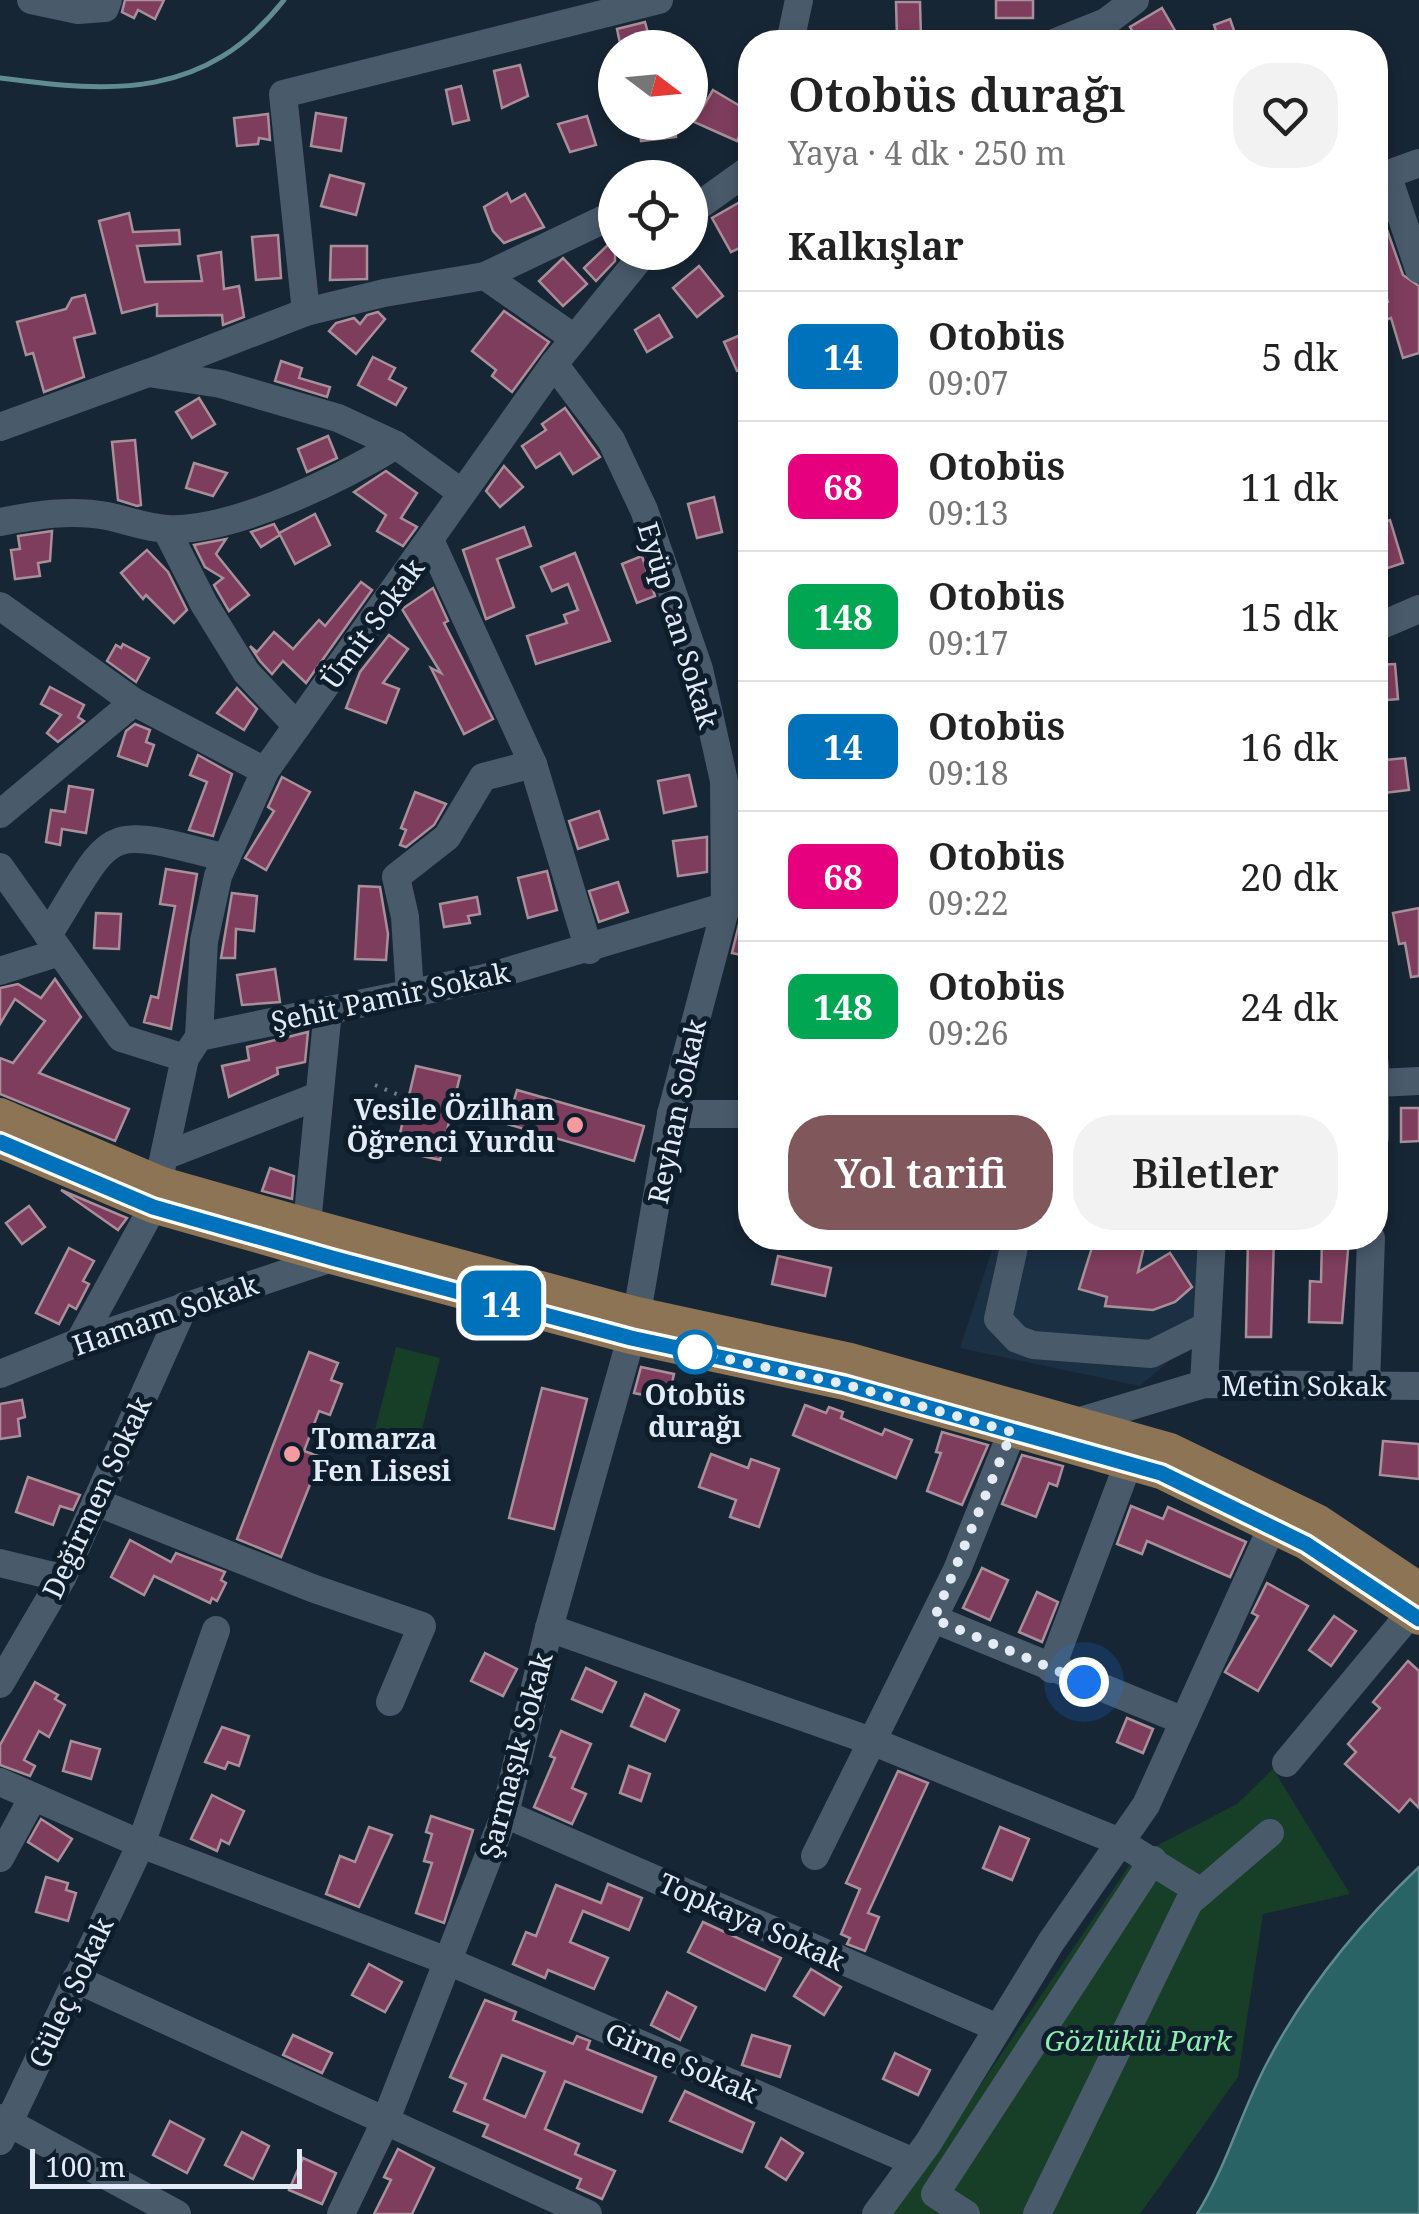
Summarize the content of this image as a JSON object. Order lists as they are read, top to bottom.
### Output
{
  "streets": {
    "street": [
      "Ümit Sokak",
      "Eyüp Can Sokak",
      "Şehit Pamir Sokak",
      "Reyhan Sokak",
      "Hamam Sokak",
      "Metin Sokak",
      "Değirmen Sokak",
      "Şarmaşık Sokak",
      "Topkaya Sokak",
      "Güleç Sokak",
      "Girne Sokak"
    ]
  },
  "crossings": [
    ["Ümit Sokak", "Eyüp Can Sokak"],
    ["Ümit Sokak", "Şehit Pamir Sokak"],
    ["Eyüp Can Sokak", "Şehit Pamir Sokak"],
    ["Eyüp Can Sokak", "Reyhan Sokak"],
    ["Şehit Pamir Sokak", "Reyhan Sokak"],
    ["Reyhan Sokak", "Şarmaşık Sokak"],
    ["Hamam Sokak", "Değirmen Sokak"],
    ["Şarmaşık Sokak", "Topkaya Sokak"],
    ["Şarmaşık Sokak", "Girne Sokak"],
    ["Güleç Sokak", "Girne Sokak"]
  ],
  "parks": ["Gözlüklü Park"],
  "places": ["Vesile Özilhan Öğrenci Yurdu", "Otobüs durağı", "Tomarza Fen Lisesi"],
  "lines": ["bus line 14"],
  "scale_bar": "100 m",
  "north": "right",
  "page": {
    "on_map": "14",
    "heading": [
      ["Otobüs durağı", "Yaya · 4 dk · 250 m"],
      "Kalkışlar"
    ],
    "list": [
      {
        "mark": "14",
        "name": "Otobüs",
        "note": "09:07",
        "value": "5 dk"
      },
      {
        "mark": "68",
        "name": "Otobüs",
        "note": "09:13",
        "value": "11 dk"
      },
      {
        "mark": "148",
        "name": "Otobüs",
        "note": "09:17",
        "value": "15 dk"
      },
      {
        "mark": "14",
        "name": "Otobüs",
        "note": "09:18",
        "value": "16 dk"
      },
      {
        "mark": "68",
        "name": "Otobüs",
        "note": "09:22",
        "value": "20 dk"
      },
      {
        "mark": "148",
        "name": "Otobüs",
        "note": "09:26",
        "value": "24 dk"
      }
    ],
    "buttons": ["Yol tarifi", "Biletler"],
    "scale": "100 m"
  }
}
